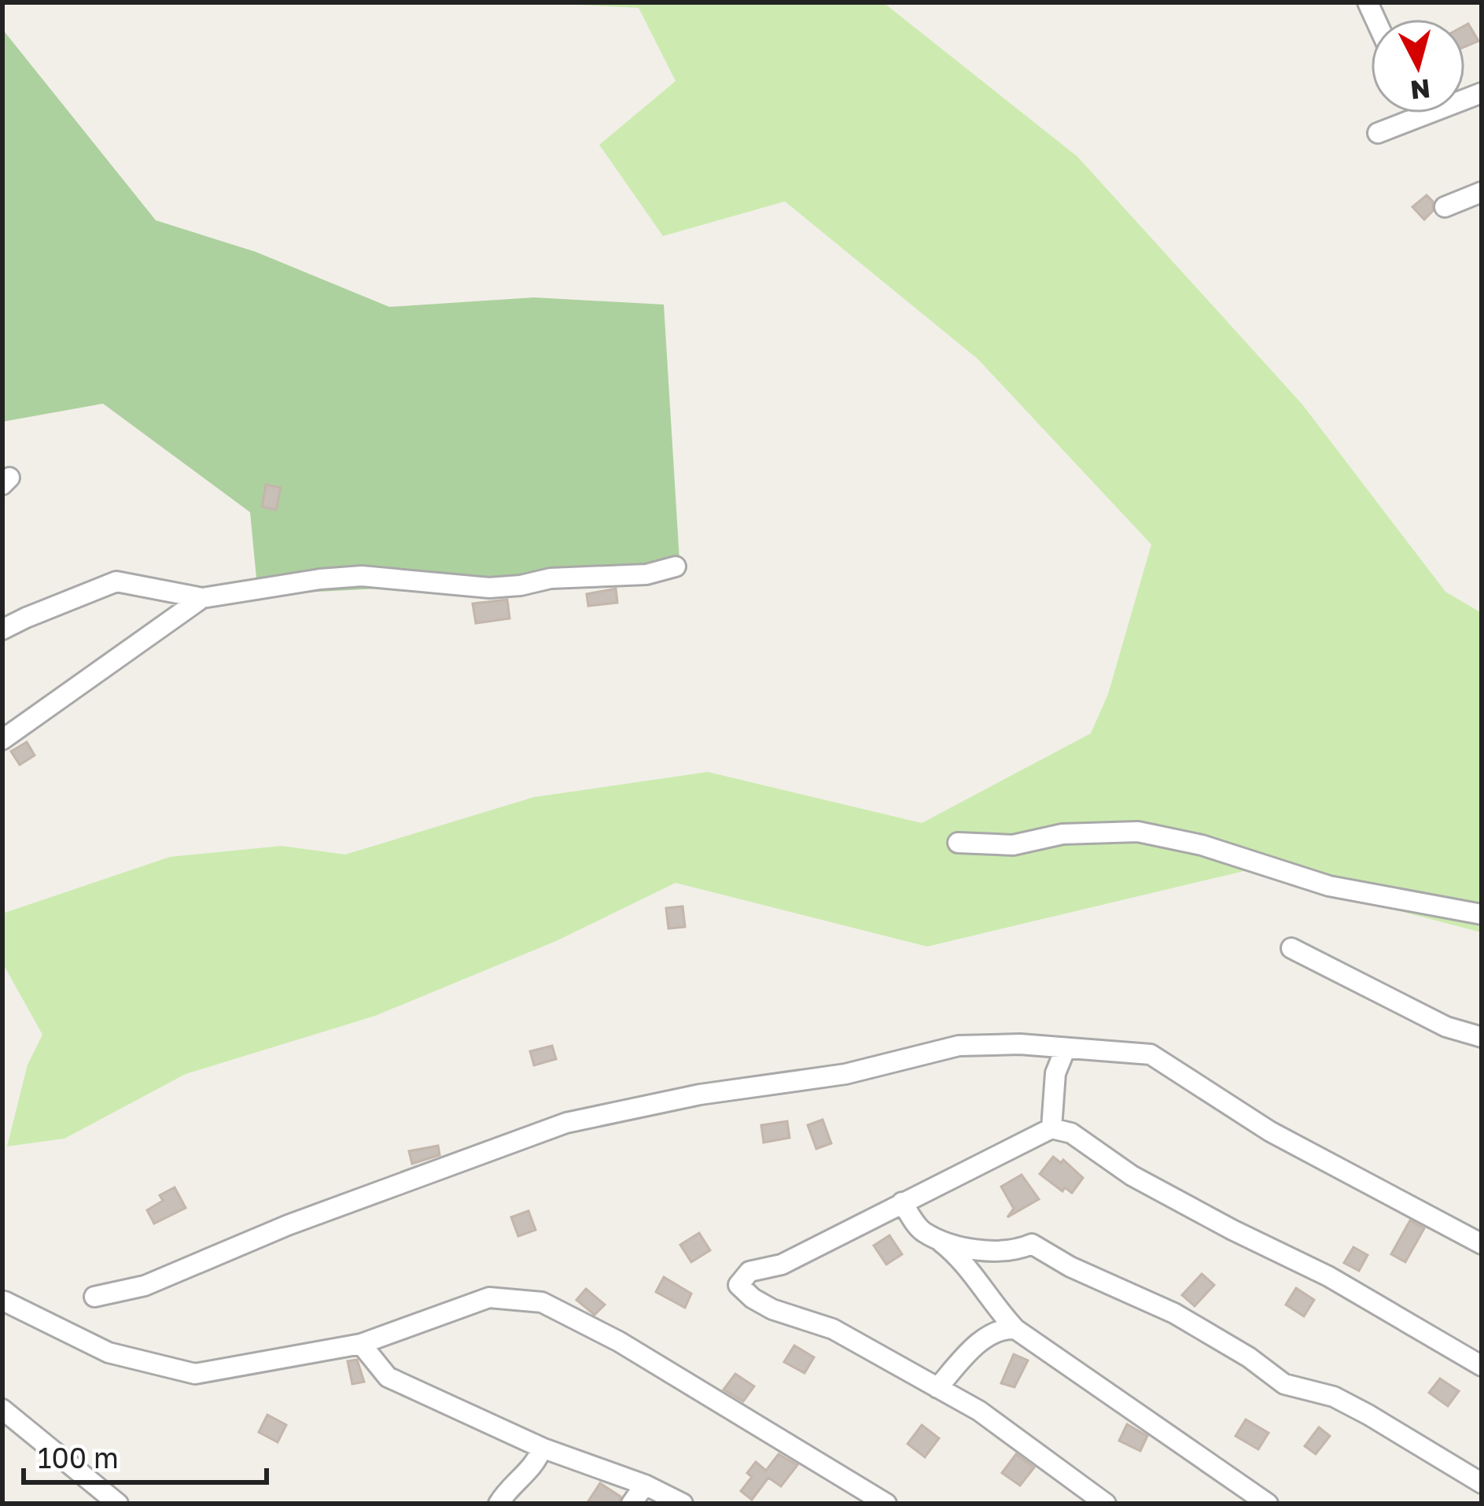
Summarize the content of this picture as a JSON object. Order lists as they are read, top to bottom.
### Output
{
  "scale_bar": "100 m",
  "north": "bottom"
}
